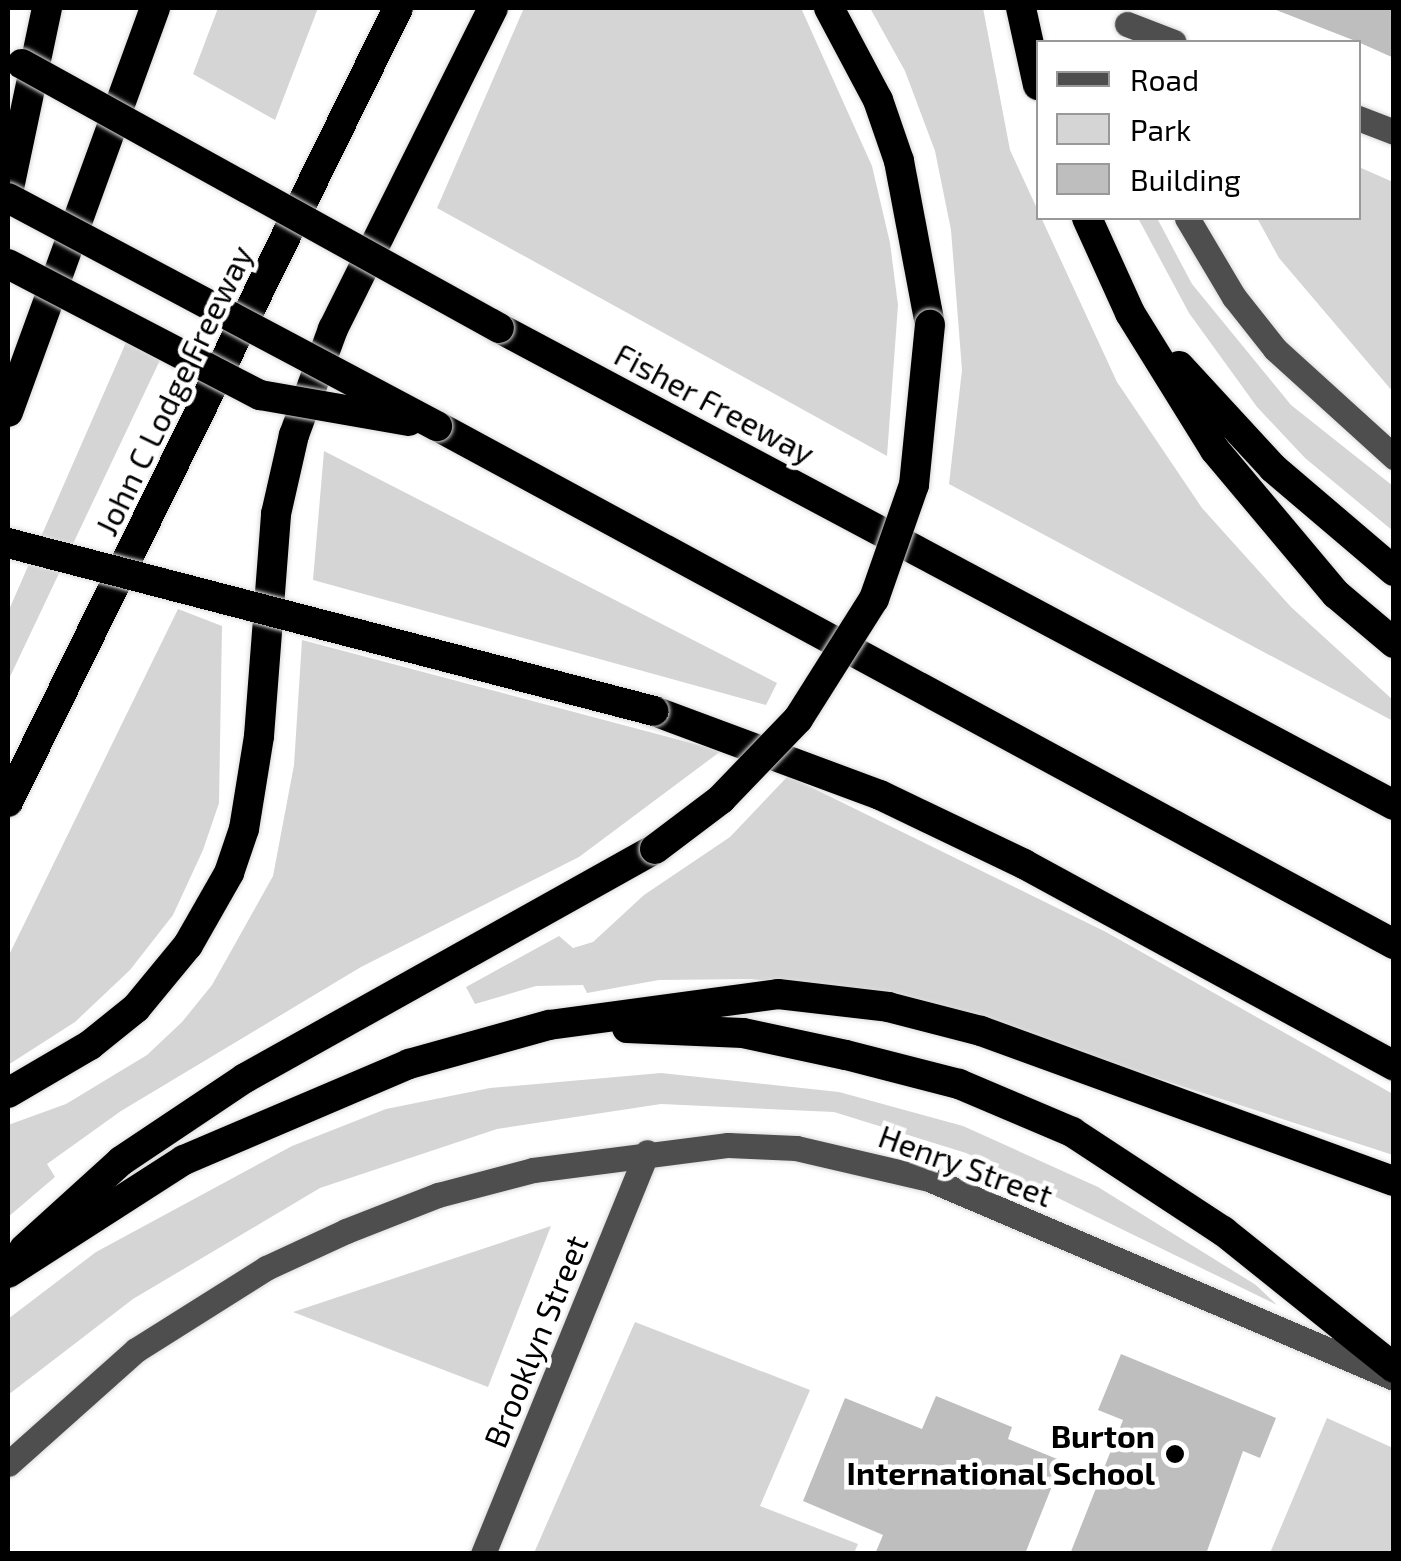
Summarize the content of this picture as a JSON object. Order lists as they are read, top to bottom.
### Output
{
  "streets": {
    "highway": ["John C Lodge Freeway", "Fisher Freeway"],
    "street": ["Henry Street", "Brooklyn Street"]
  },
  "crossings": [
    ["Henry Street", "Brooklyn Street"]
  ],
  "places": ["Burton International School"],
  "legend": ["Road", "Park", "Building"]
}
